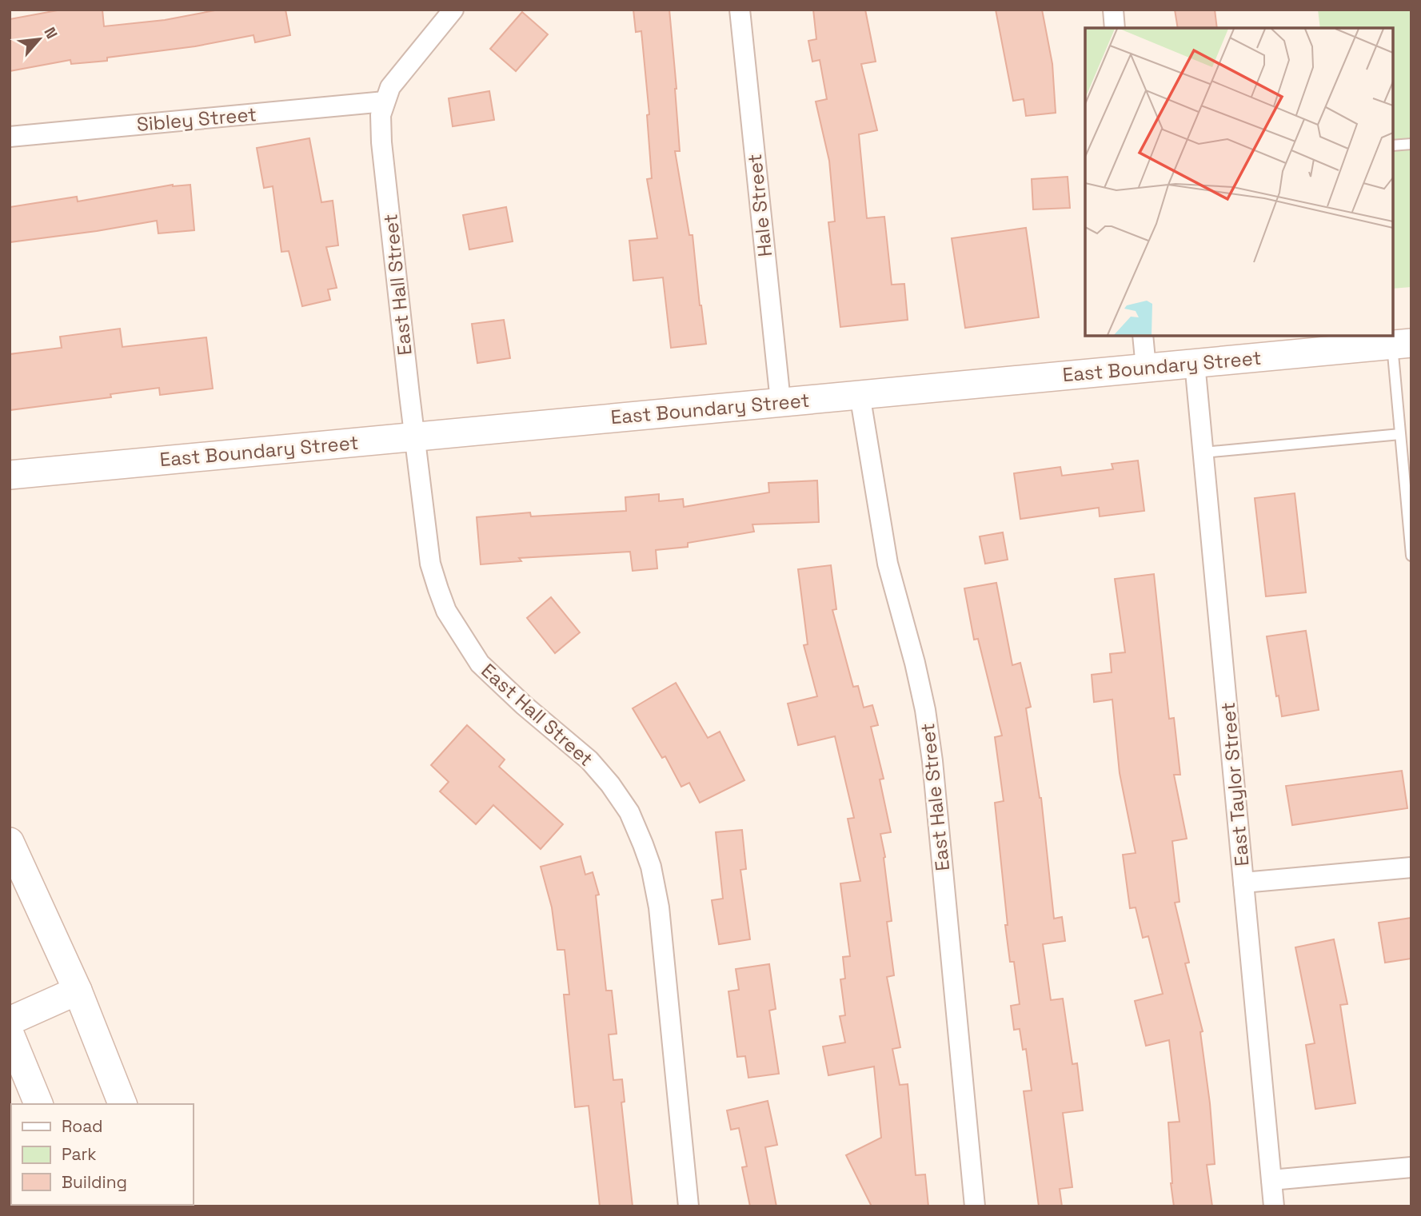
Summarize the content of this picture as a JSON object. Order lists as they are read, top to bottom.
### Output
{
  "streets": {
    "main road": ["East Boundary Street"],
    "street": [
      "Sibley Street",
      "Hale Street",
      "East Hall Street",
      "East Taylor Street",
      "East Hale Street"
    ]
  },
  "crossings": [
    ["Sibley Street", "East Hall Street"],
    ["Hale Street", "East Boundary Street"],
    ["East Hall Street", "East Boundary Street"],
    ["East Boundary Street", "East Taylor Street"],
    ["East Boundary Street", "East Hale Street"]
  ],
  "legend": ["Road", "Park", "Building"],
  "north": "top right"
}
